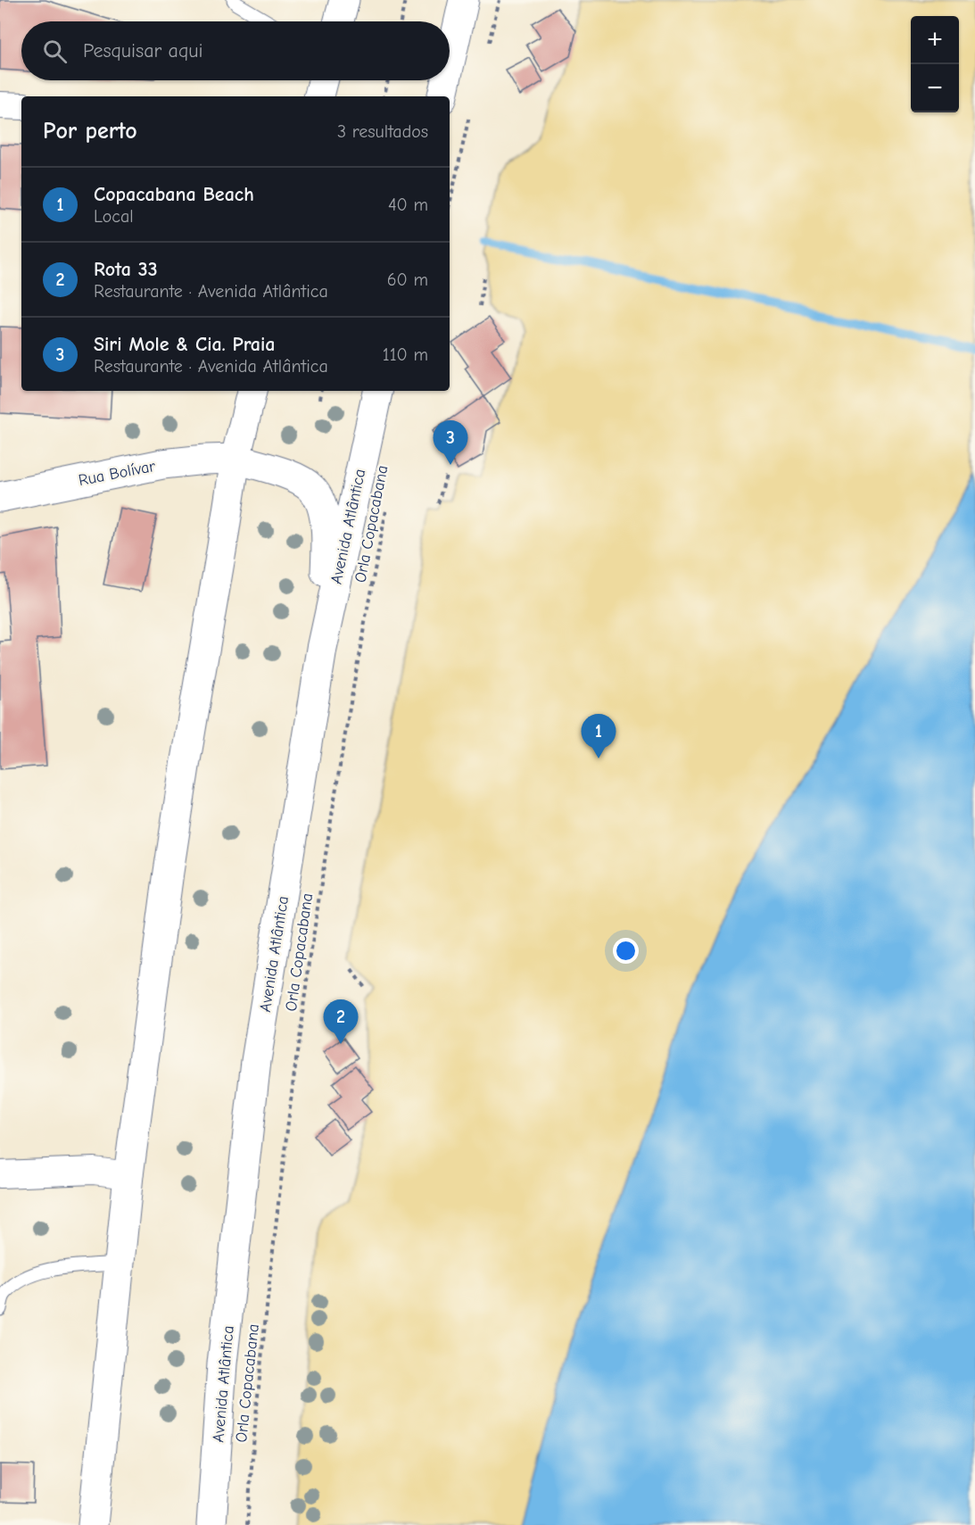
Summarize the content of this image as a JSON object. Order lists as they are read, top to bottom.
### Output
{
  "streets": {
    "main road": ["Rua Bolívar", "Avenida Atlântica"],
    "path": ["Orla Copacabana"]
  },
  "crossings": [
    ["Rua Bolívar", "Avenida Atlântica"]
  ],
  "page": {
    "map_buttons": ["+", "−"],
    "search": "Pesquisar aqui",
    "heading": ["Por perto", "3 resultados"],
    "list": [
      {
        "mark": "1",
        "name": "Copacabana Beach",
        "note": "Local",
        "value": "40 m"
      },
      {
        "mark": "2",
        "name": "Rota 33",
        "note": "Restaurante · Avenida Atlântica",
        "value": "60 m"
      },
      {
        "mark": "3",
        "name": "Siri Mole & Cia. Praia",
        "note": "Restaurante · Avenida Atlântica",
        "value": "110 m"
      }
    ],
    "pins": ["3", "1", "2"]
  }
}
